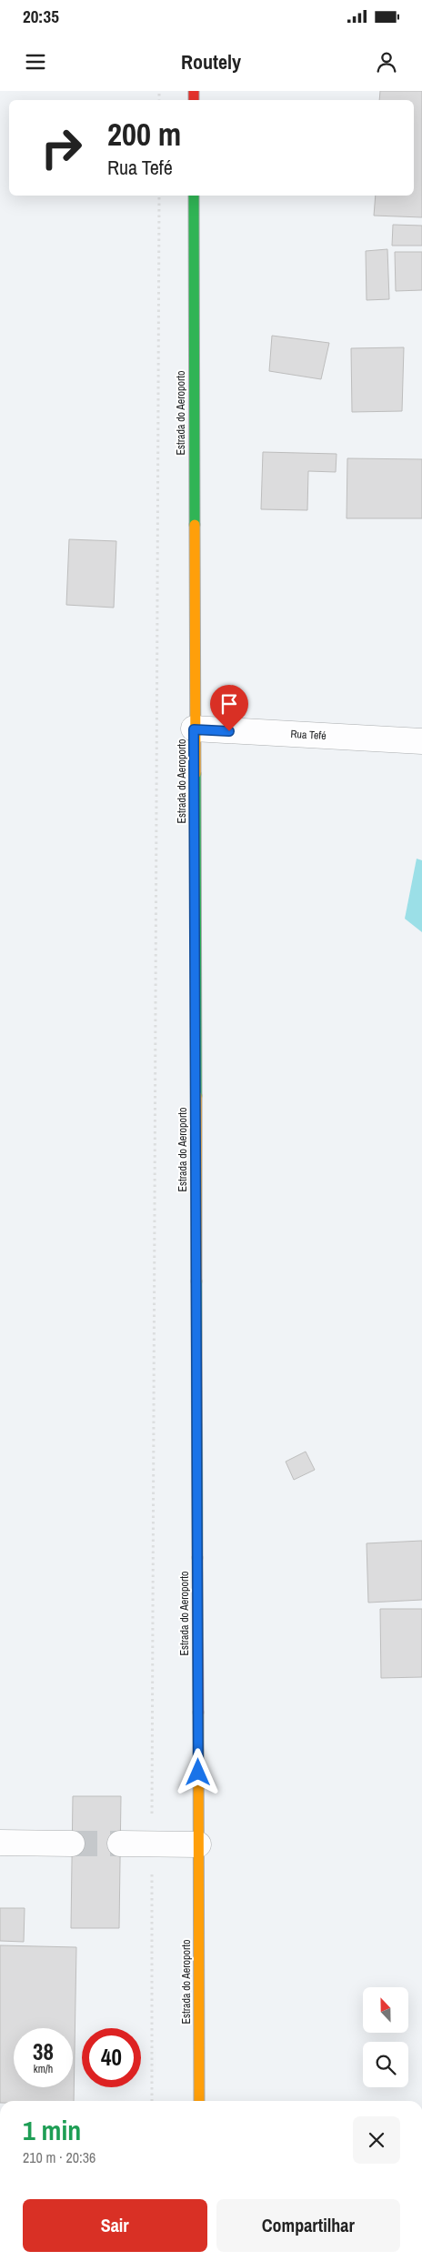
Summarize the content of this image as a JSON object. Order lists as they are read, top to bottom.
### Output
{
  "streets": {
    "street": ["Estrada do Aeroporto", "Rua Tefé"]
  },
  "crossings": [
    ["Estrada do Aeroporto", "Rua Tefé"]
  ],
  "north": "top",
  "page": {
    "status": "20:35",
    "header": "Routely",
    "turn": ["200 m", "Rua Tefé"],
    "speed": "38 km/h",
    "limit": "40",
    "heading": ["1 min", "210 m · 20:36"],
    "buttons": ["Sair", "Compartilhar"]
  }
}
